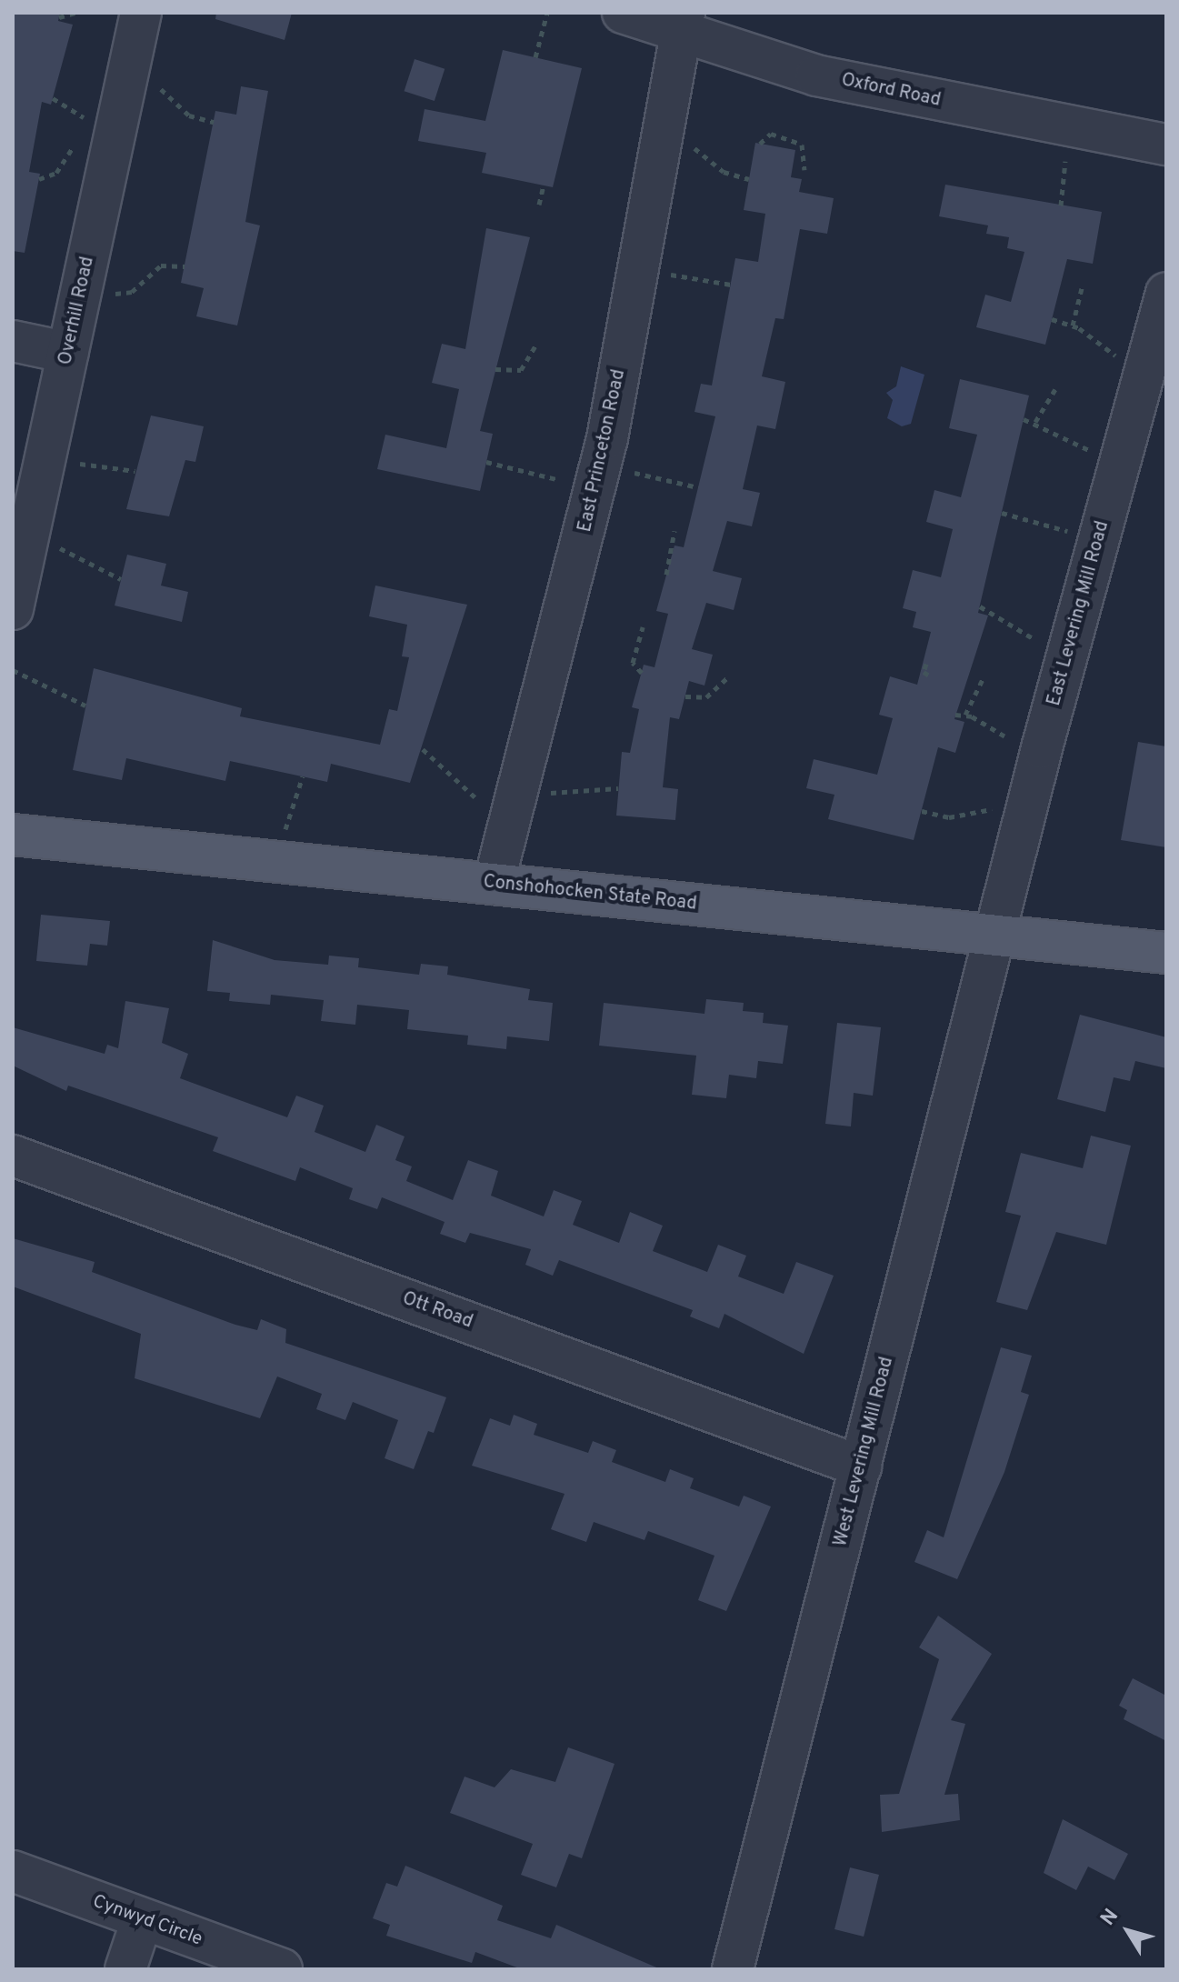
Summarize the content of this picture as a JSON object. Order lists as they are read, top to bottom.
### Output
{
  "streets": {
    "main road": ["Conshohocken State Road"],
    "street": [
      "Oxford Road",
      "Overhill Road",
      "East Princeton Road",
      "East Levering Mill Road",
      "Ott Road",
      "West Levering Mill Road",
      "Cynwyd Circle"
    ]
  },
  "crossings": [
    ["Oxford Road", "East Princeton Road"],
    ["East Princeton Road", "Conshohocken State Road"],
    ["East Levering Mill Road", "Conshohocken State Road"],
    ["East Levering Mill Road", "West Levering Mill Road"],
    ["Conshohocken State Road", "West Levering Mill Road"],
    ["Ott Road", "West Levering Mill Road"]
  ],
  "north": "top left"
}
